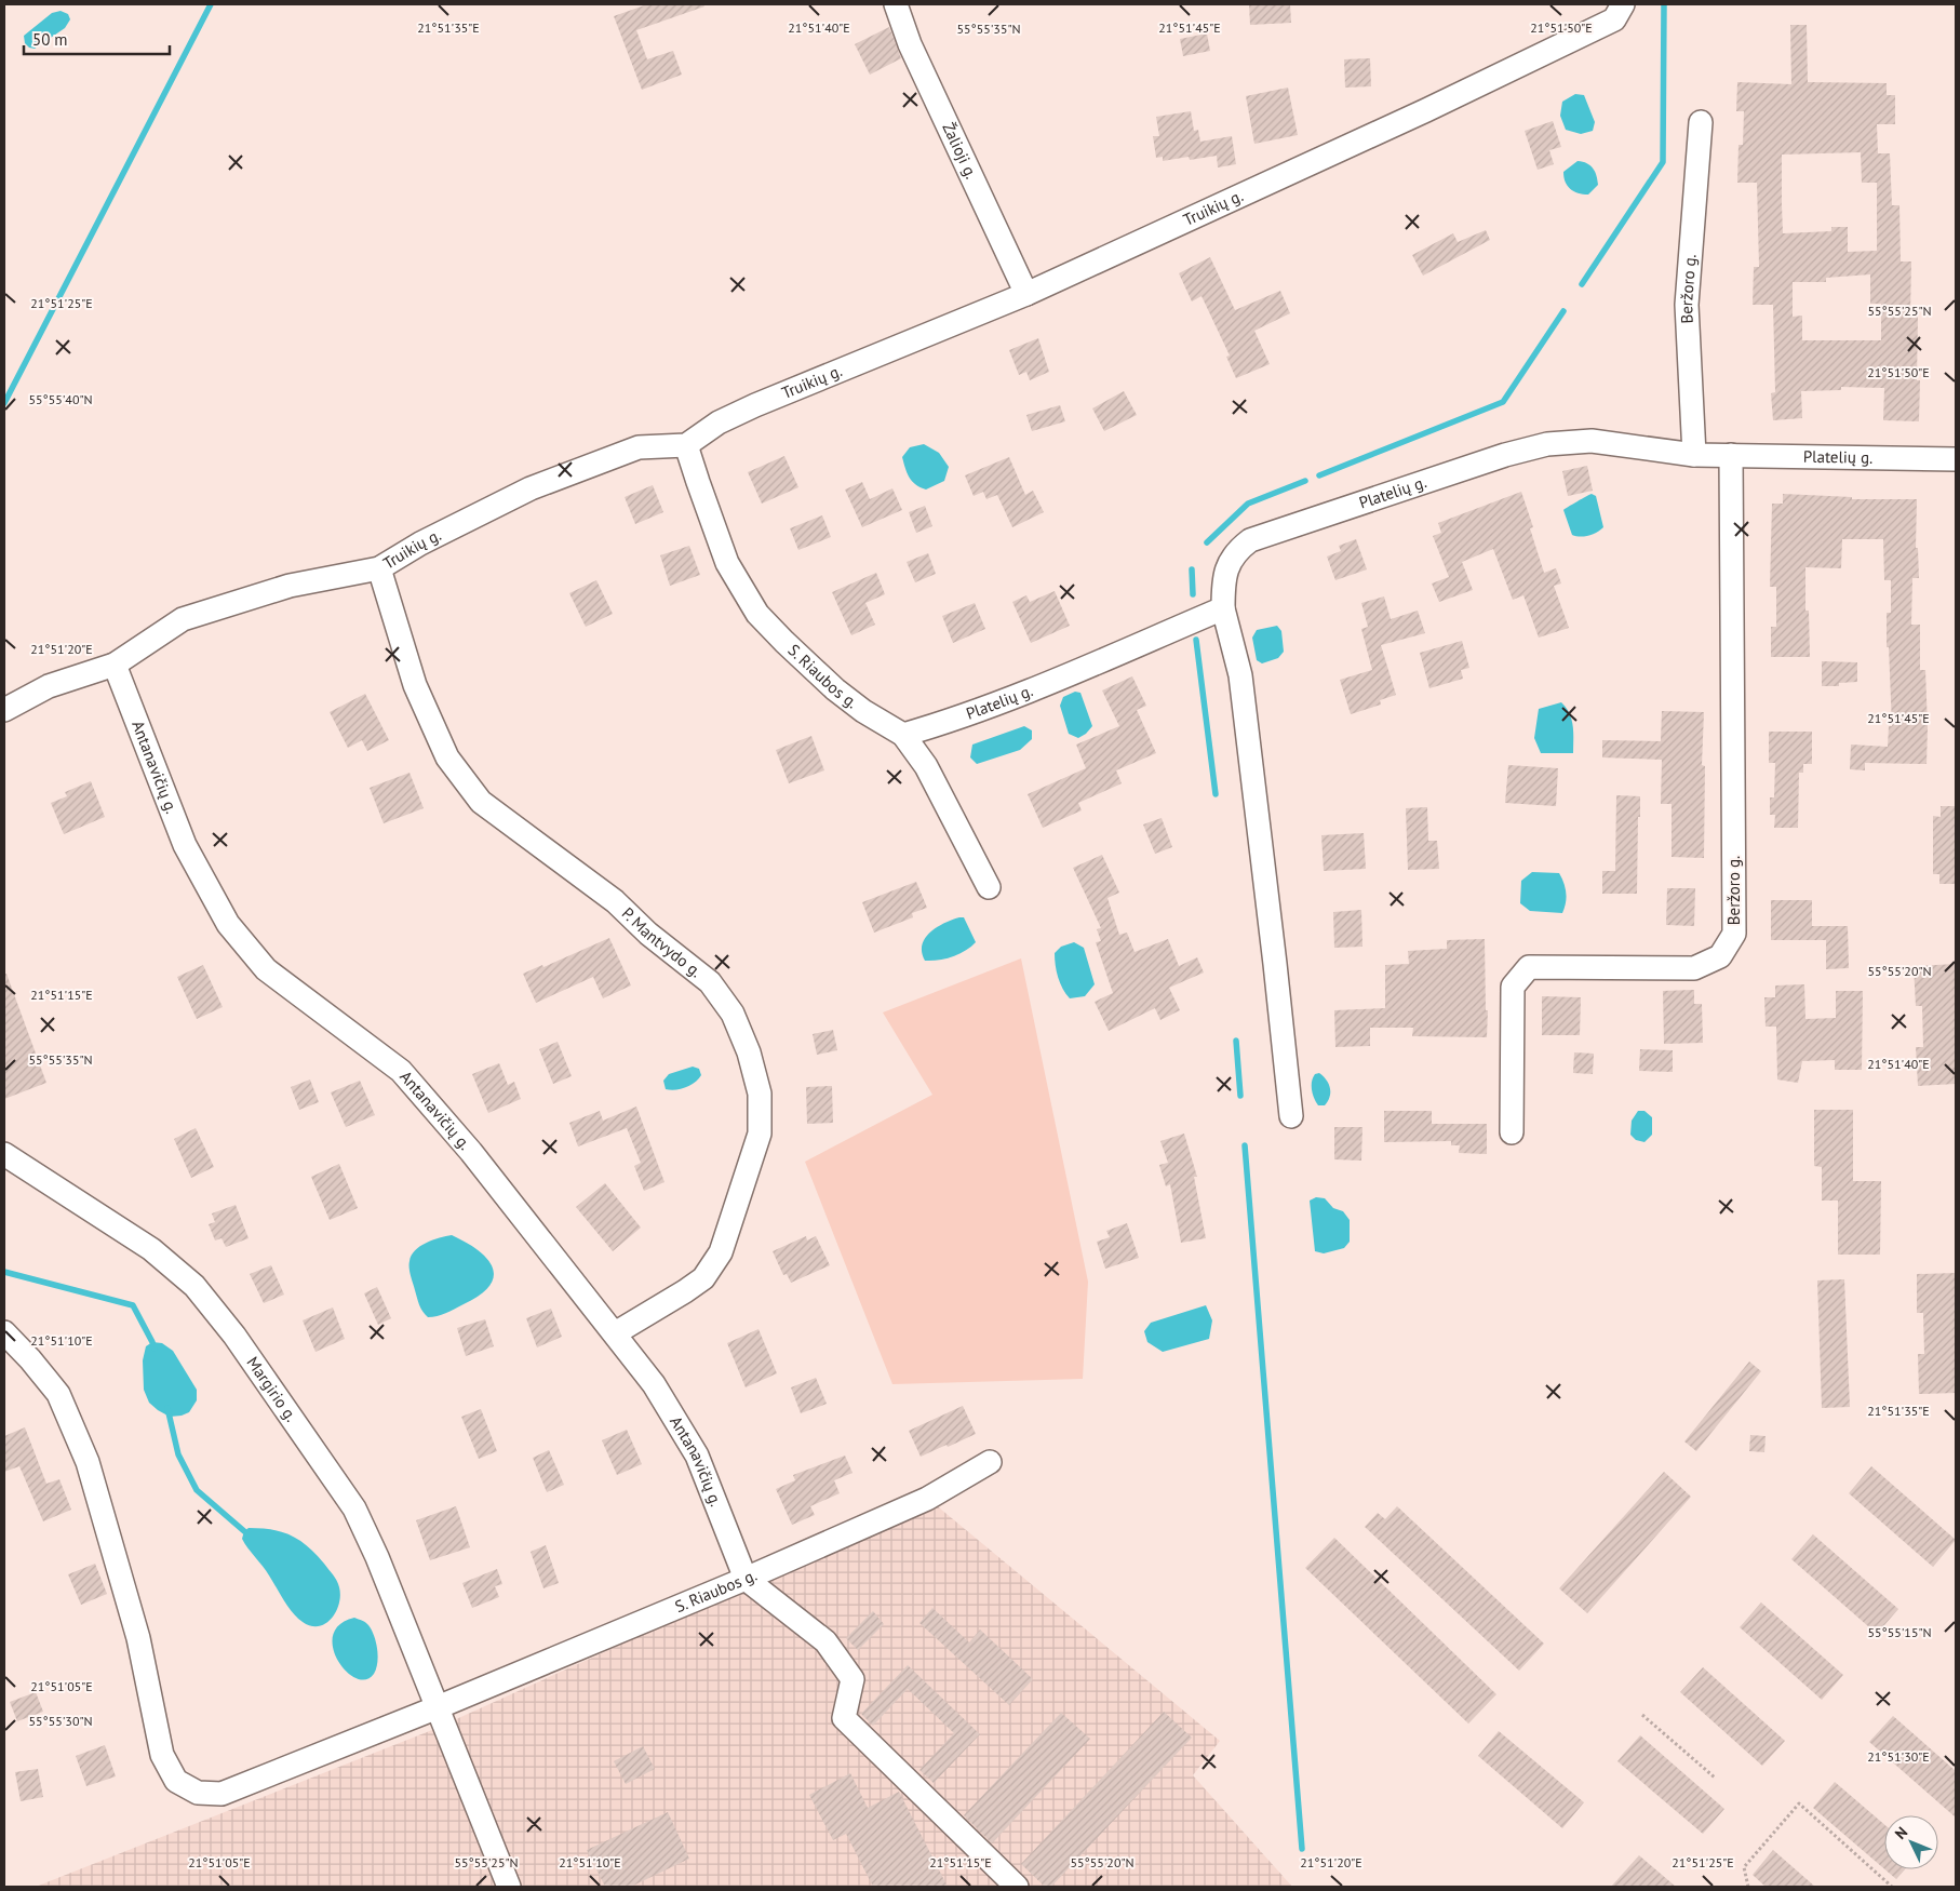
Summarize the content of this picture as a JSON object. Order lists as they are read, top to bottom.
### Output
{
  "streets": {
    "street": [
      "Žalioji g.",
      "Truikių g.",
      "Beržoro g.",
      "Platelių g.",
      "S. Riaubos g.",
      "Antanavičių g.",
      "P. Mantvydo g.",
      "Margirio g."
    ]
  },
  "crossings": [
    ["Žalioji g.", "Truikių g."],
    ["Truikių g.", "S. Riaubos g."],
    ["Truikių g.", "Antanavičių g."],
    ["Truikių g.", "P. Mantvydo g."],
    ["Beržoro g.", "Platelių g."],
    ["Platelių g.", "S. Riaubos g."],
    ["S. Riaubos g.", "Antanavičių g."],
    ["S. Riaubos g.", "Margirio g."],
    ["Antanavičių g.", "P. Mantvydo g."]
  ],
  "scale_bar": "50 m",
  "north": "top left",
  "coordinates": [
    "21°51'35\"E",
    "21°51'40\"E",
    "21°51'45\"E",
    "21°51'50\"E",
    "55°55'35\"N",
    "21°51'25\"E",
    "55°55'25\"N",
    "55°55'40\"N",
    "21°51'20\"E",
    "55°55'20\"N",
    "21°51'15\"E",
    "21°51'10\"E",
    "55°55'15\"N",
    "21°51'05\"E",
    "55°55'30\"N",
    "21°51'30\"E"
  ]
}
